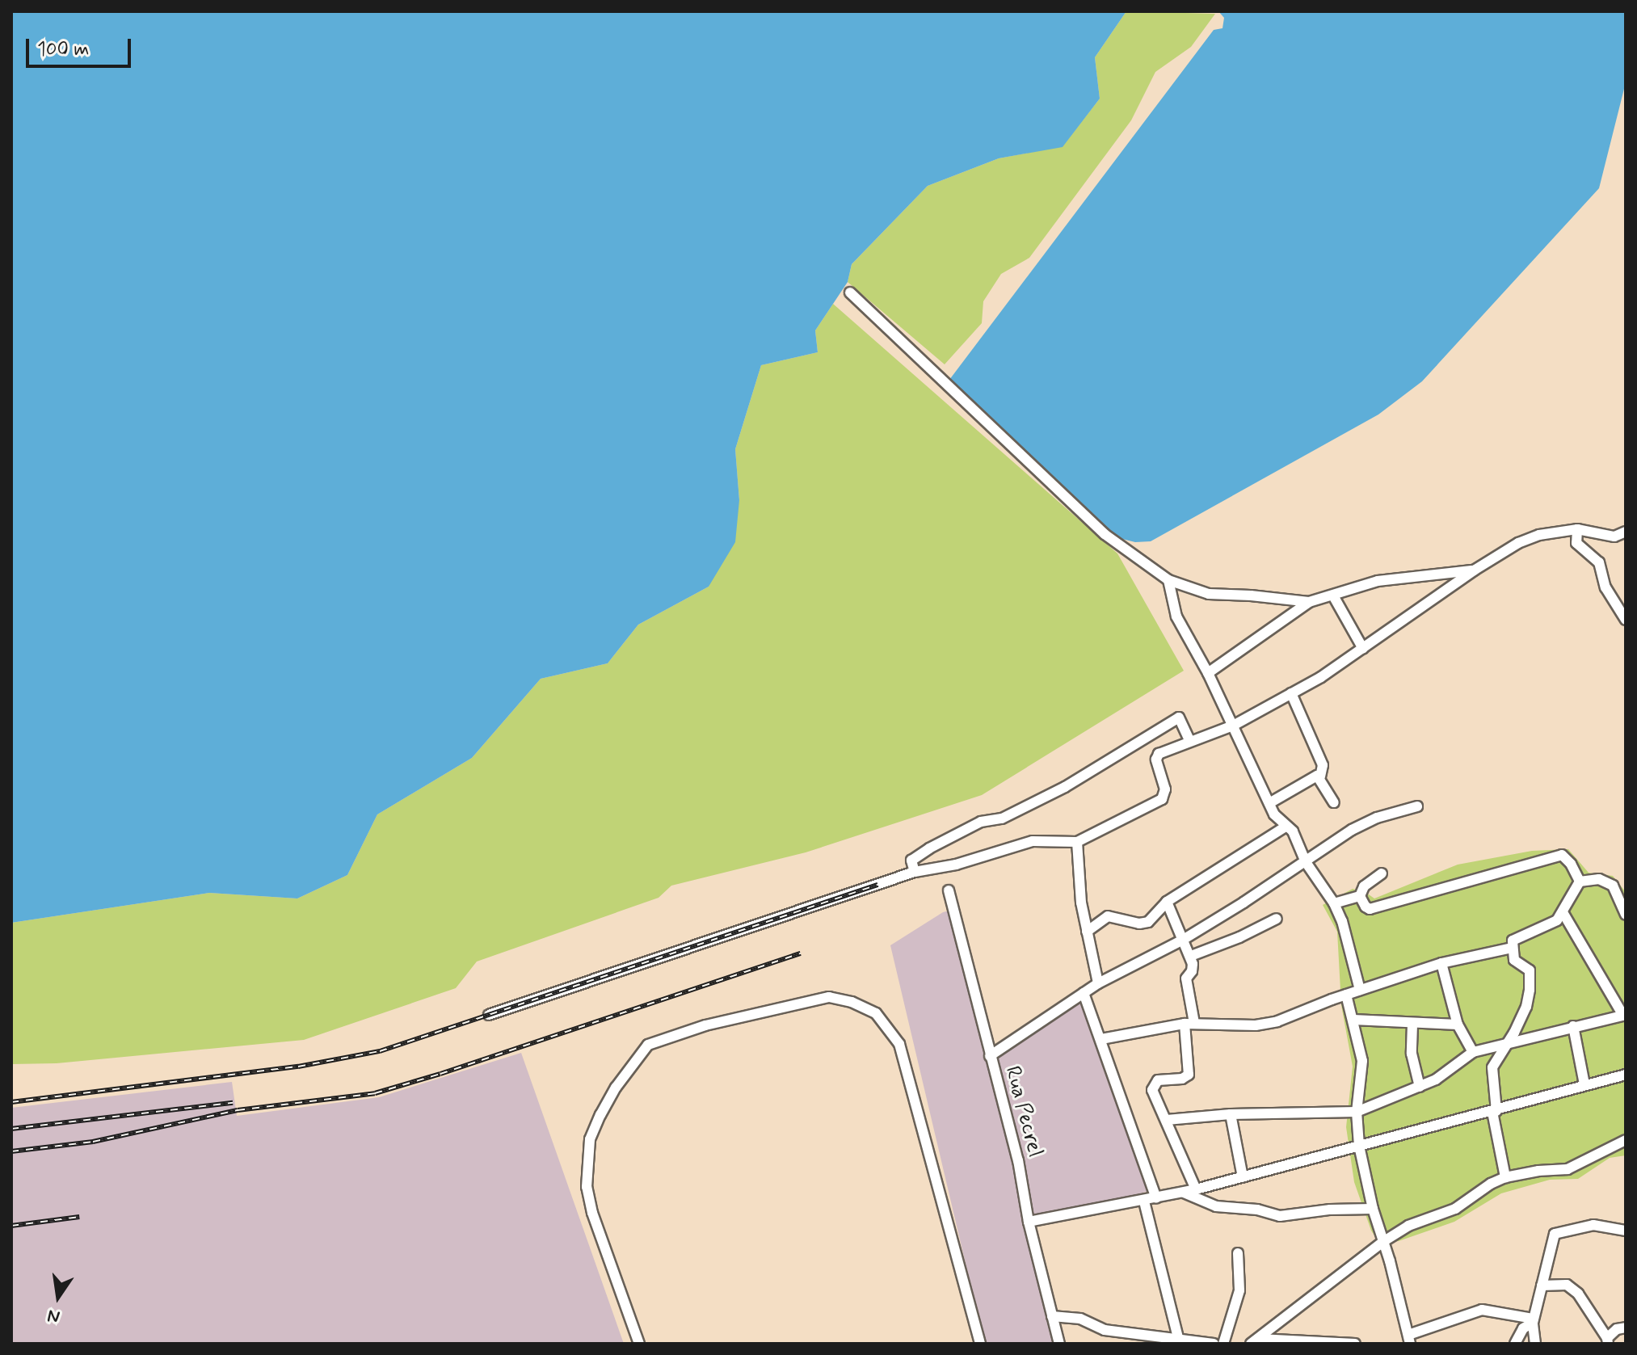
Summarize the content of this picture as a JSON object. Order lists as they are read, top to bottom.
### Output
{
  "streets": {
    "street": ["Rua Pecrel"]
  },
  "scale_bar": "100 m",
  "north": "bottom"
}
